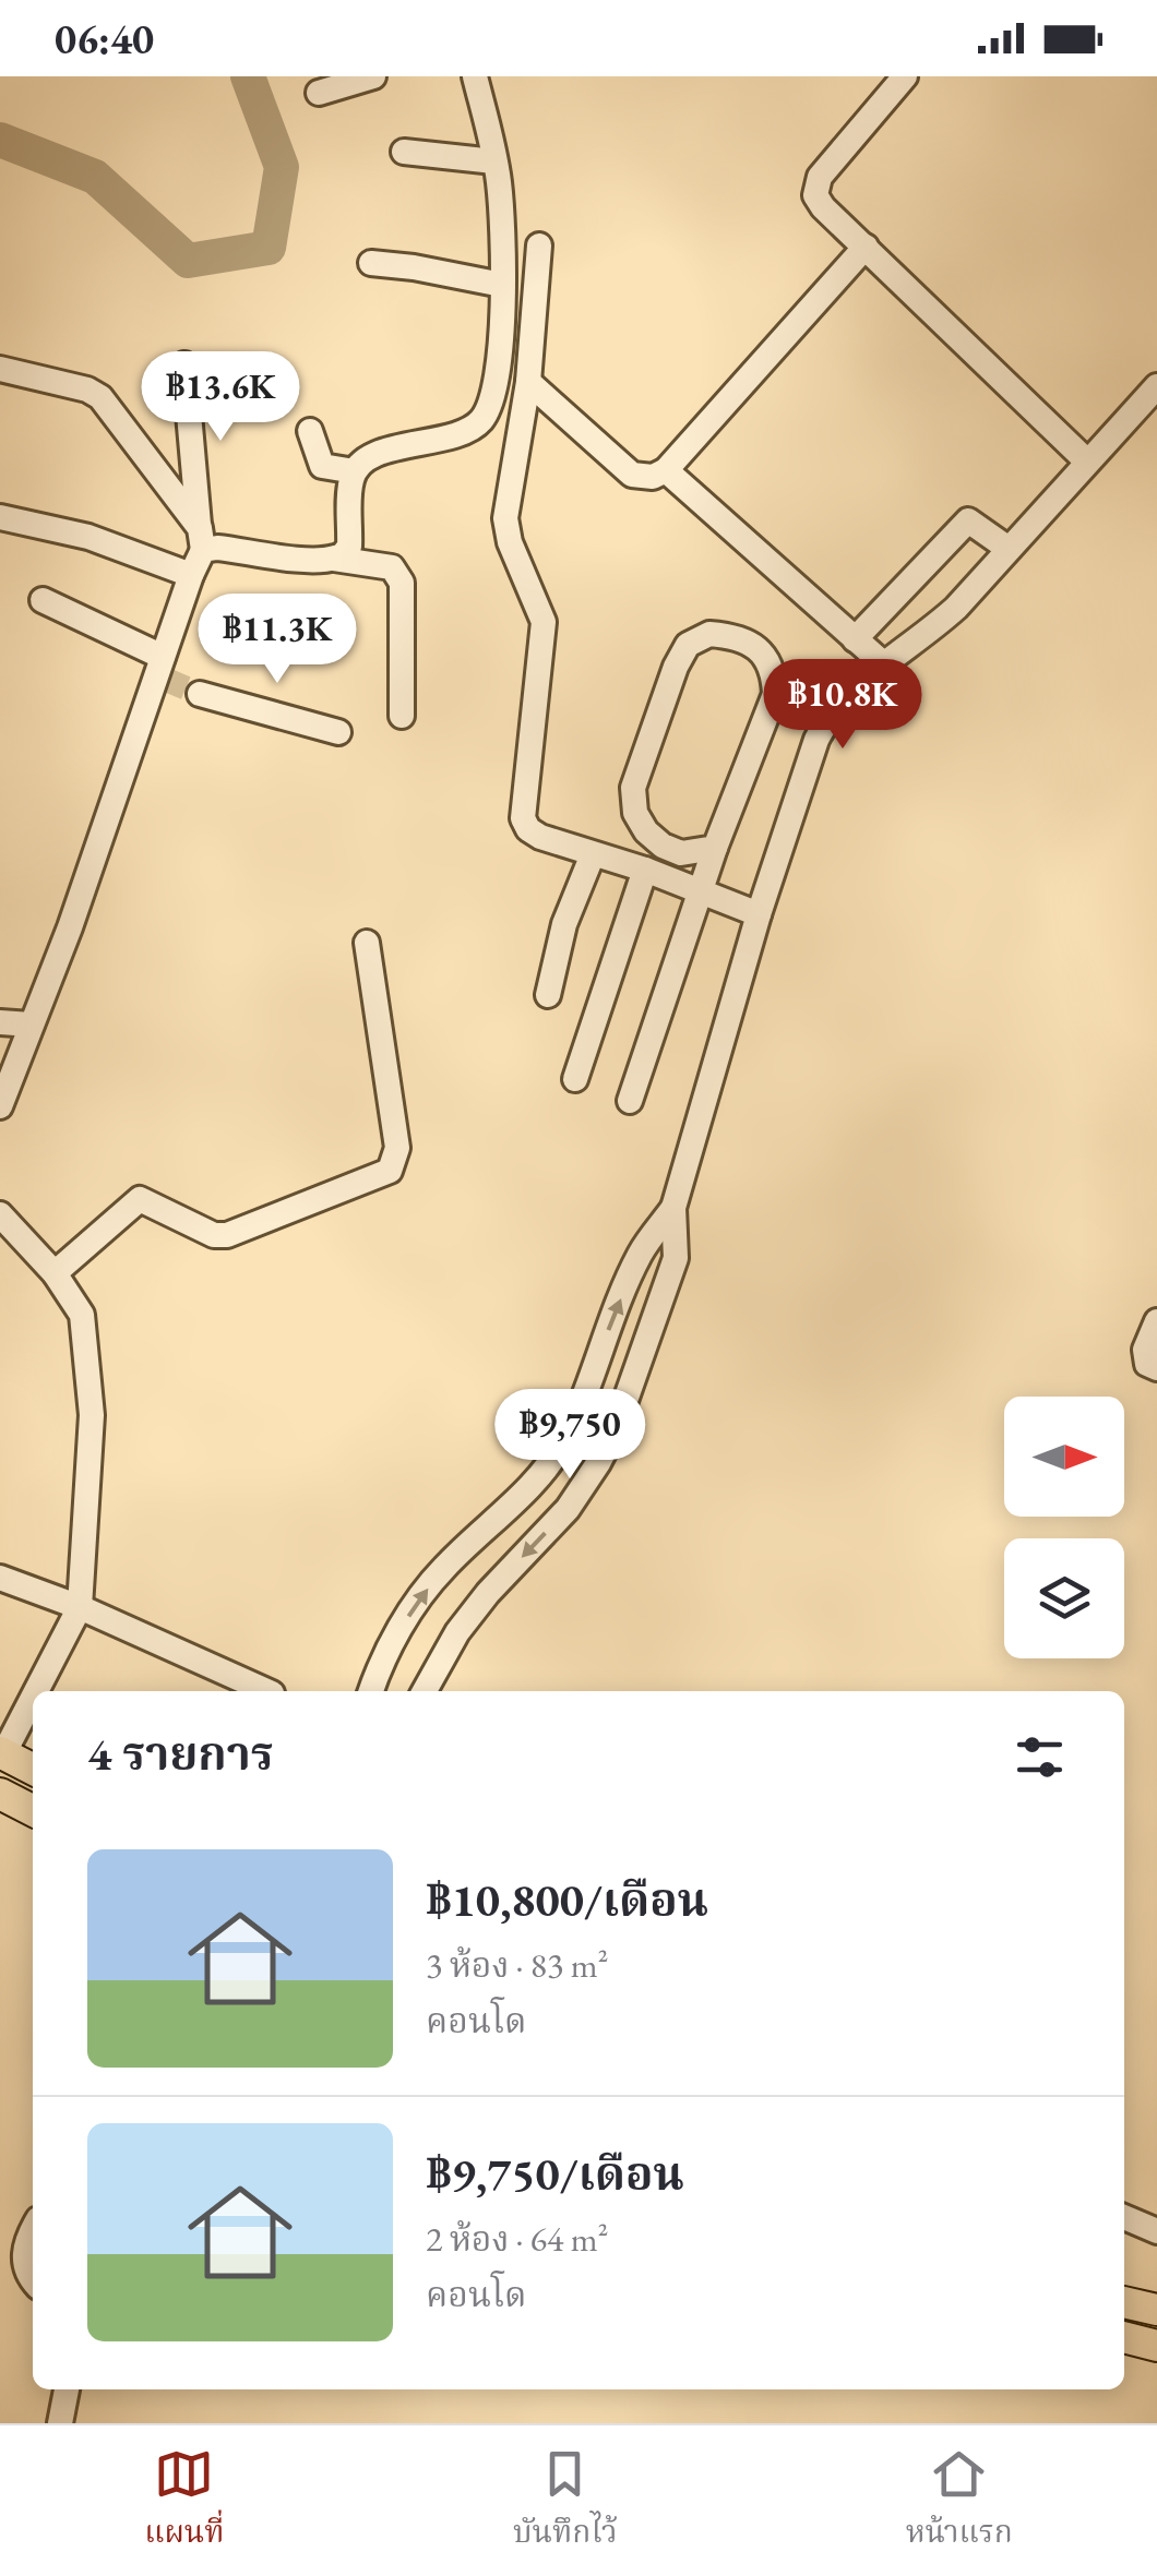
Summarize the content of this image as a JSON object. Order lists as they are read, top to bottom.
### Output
{
  "north": "right",
  "page": {
    "status": "06:40",
    "price": [
      "฿13.6K",
      "฿11.3K",
      "฿10.8K",
      "฿9,750"
    ],
    "heading": "4 รายการ",
    "list": [
      {
        "name": "฿10,800/เดือน",
        "note": "3 ห้อง · 83 m² · คอนโด"
      },
      {
        "name": "฿9,750/เดือน",
        "note": "2 ห้อง · 64 m² · คอนโด"
      }
    ],
    "tabs": ["แผนที่", "บันทึกไว้", "หน้าแรก"]
  }
}
